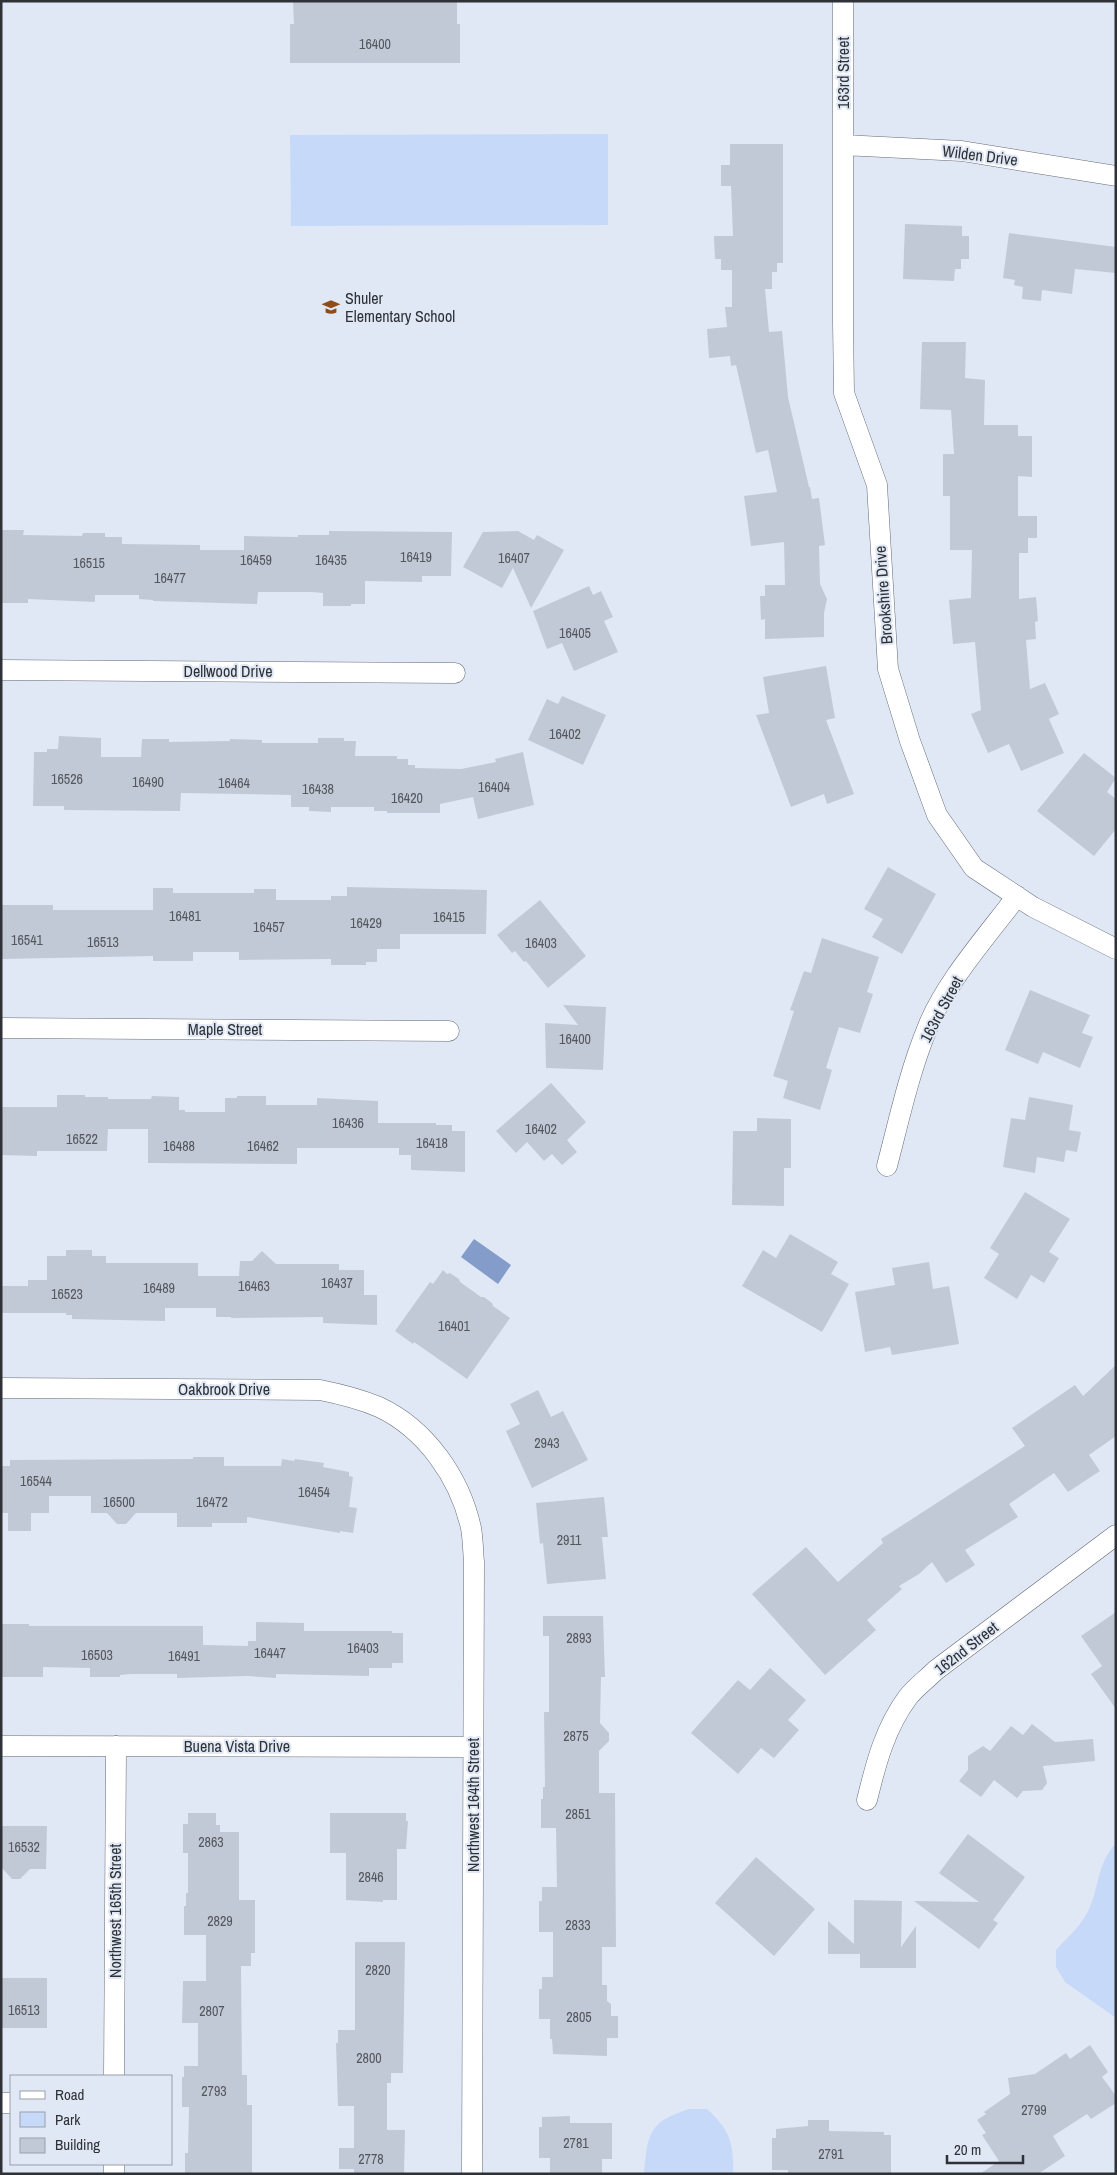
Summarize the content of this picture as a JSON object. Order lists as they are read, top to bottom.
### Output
{
  "streets": {
    "street": [
      "163rd Street",
      "Wilden Drive",
      "Brookshire Drive",
      "Dellwood Drive",
      "Maple Street",
      "Oakbrook Drive",
      "162nd Street",
      "Buena Vista Drive",
      "Northwest 164th Street",
      "Northwest 165th Street"
    ]
  },
  "crossings": [
    ["163rd Street", "Wilden Drive"],
    ["163rd Street", "Brookshire Drive"],
    ["Wilden Drive", "Brookshire Drive"],
    ["Oakbrook Drive", "Northwest 164th Street"],
    ["Buena Vista Drive", "Northwest 164th Street"],
    ["Buena Vista Drive", "Northwest 165th Street"]
  ],
  "places": {
    "school or university": ["Shuler Elementary School"]
  },
  "house_numbers": [
    "16400",
    "16419",
    "16407",
    "16459",
    "16435",
    "16515",
    "16477",
    "16405",
    "16402",
    "16526",
    "16490",
    "16464",
    "16404",
    "16438",
    "16420",
    "16481",
    "16415",
    "16429",
    "16457",
    "16541",
    "16513",
    "16403",
    "16400",
    "16436",
    "16402",
    "16522",
    "16418",
    "16488",
    "16462",
    "16437",
    "16463",
    "16489",
    "16523",
    "16401",
    "2943",
    "16544",
    "16454",
    "16500",
    "16472",
    "2911",
    "2893",
    "16403",
    "16447",
    "16503",
    "16491",
    "2875",
    "2851",
    "2863",
    "16532",
    "2846",
    "2829",
    "2833",
    "2820",
    "16513",
    "2807",
    "2805",
    "2800",
    "2793",
    "2799",
    "2781",
    "2791",
    "2778"
  ],
  "legend": ["Road", "Park", "Building"],
  "scale_bar": "20 m"
}
